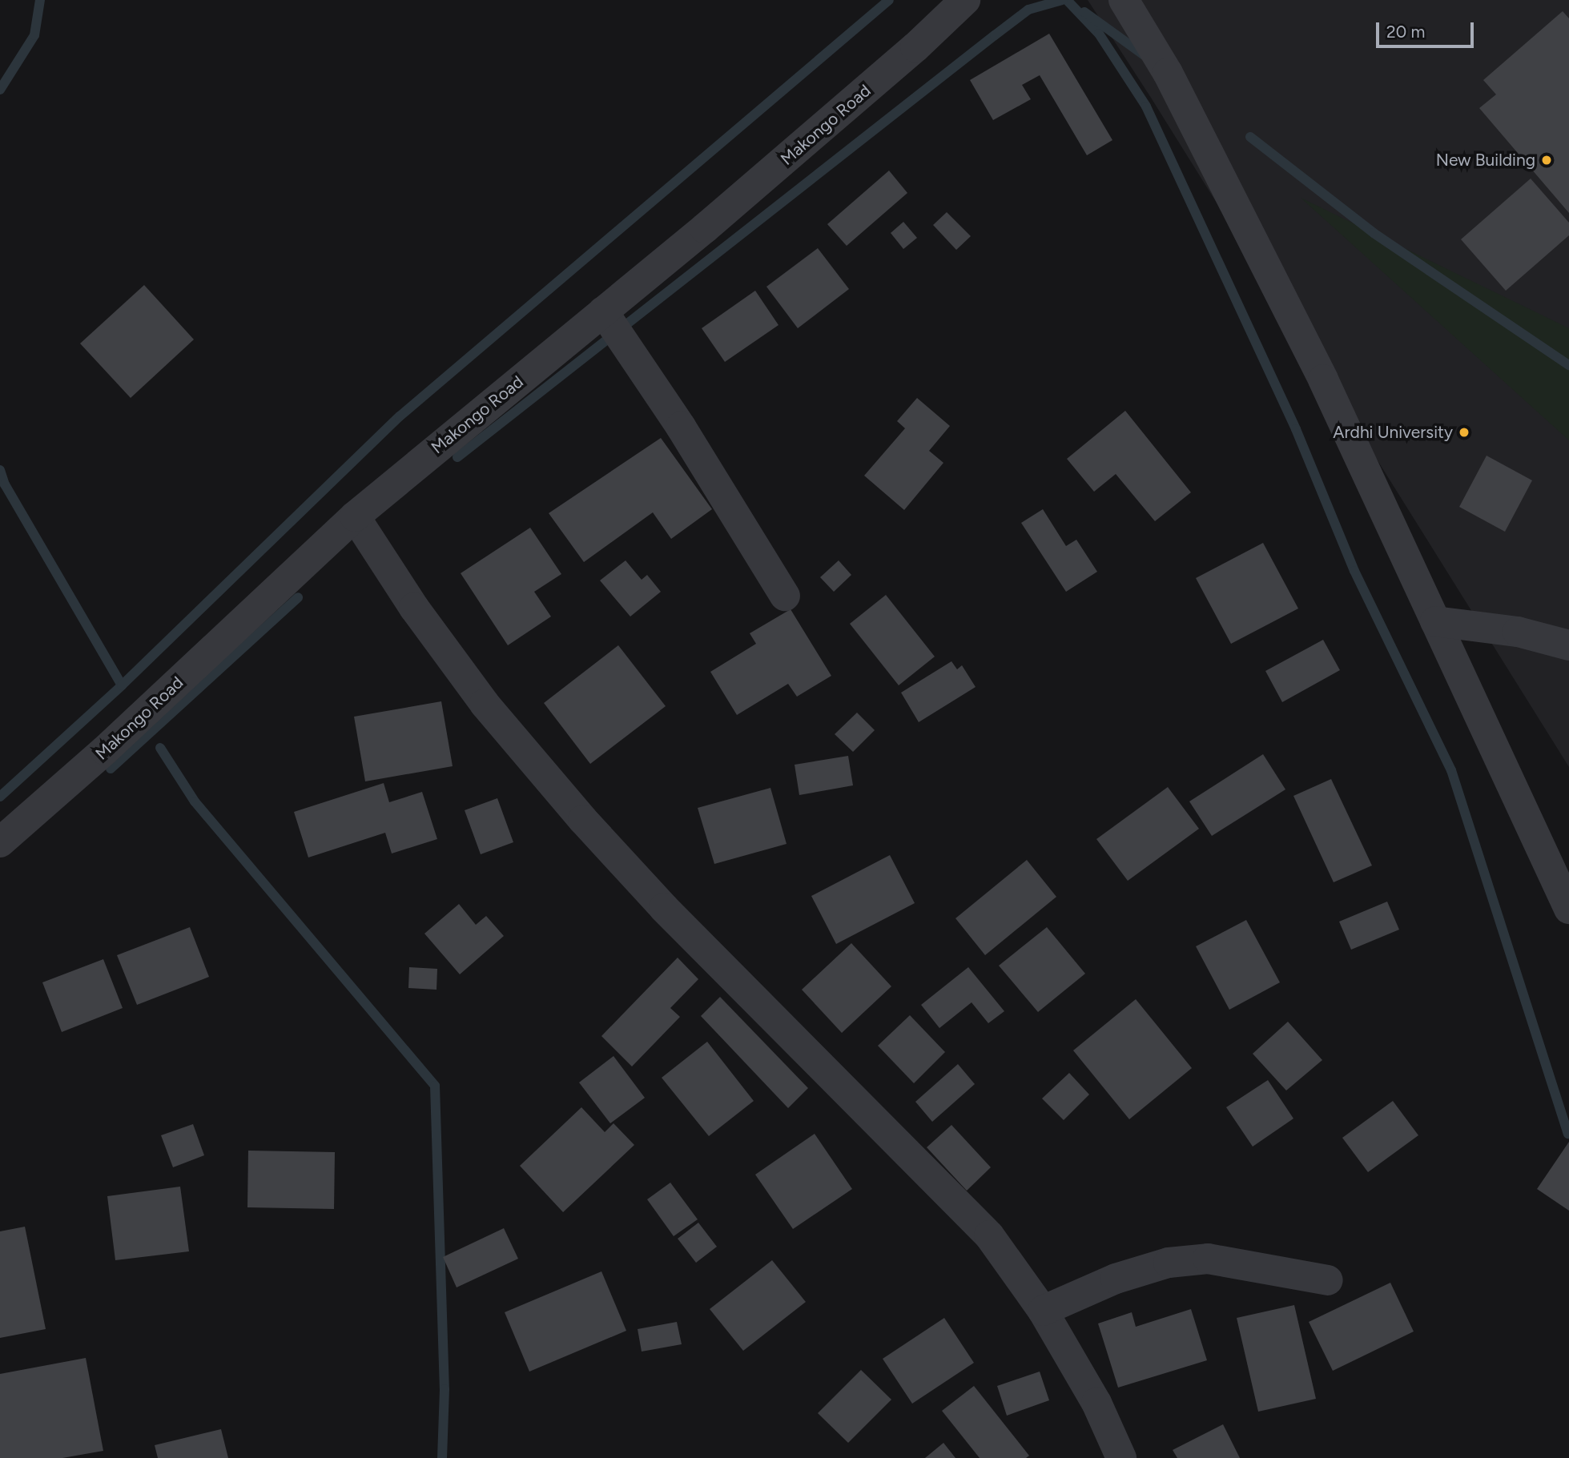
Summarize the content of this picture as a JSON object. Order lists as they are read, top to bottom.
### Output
{
  "streets": {
    "street": ["Makongo Road"]
  },
  "places": ["New Building", "Ardhi University"],
  "scale_bar": "20 m"
}
